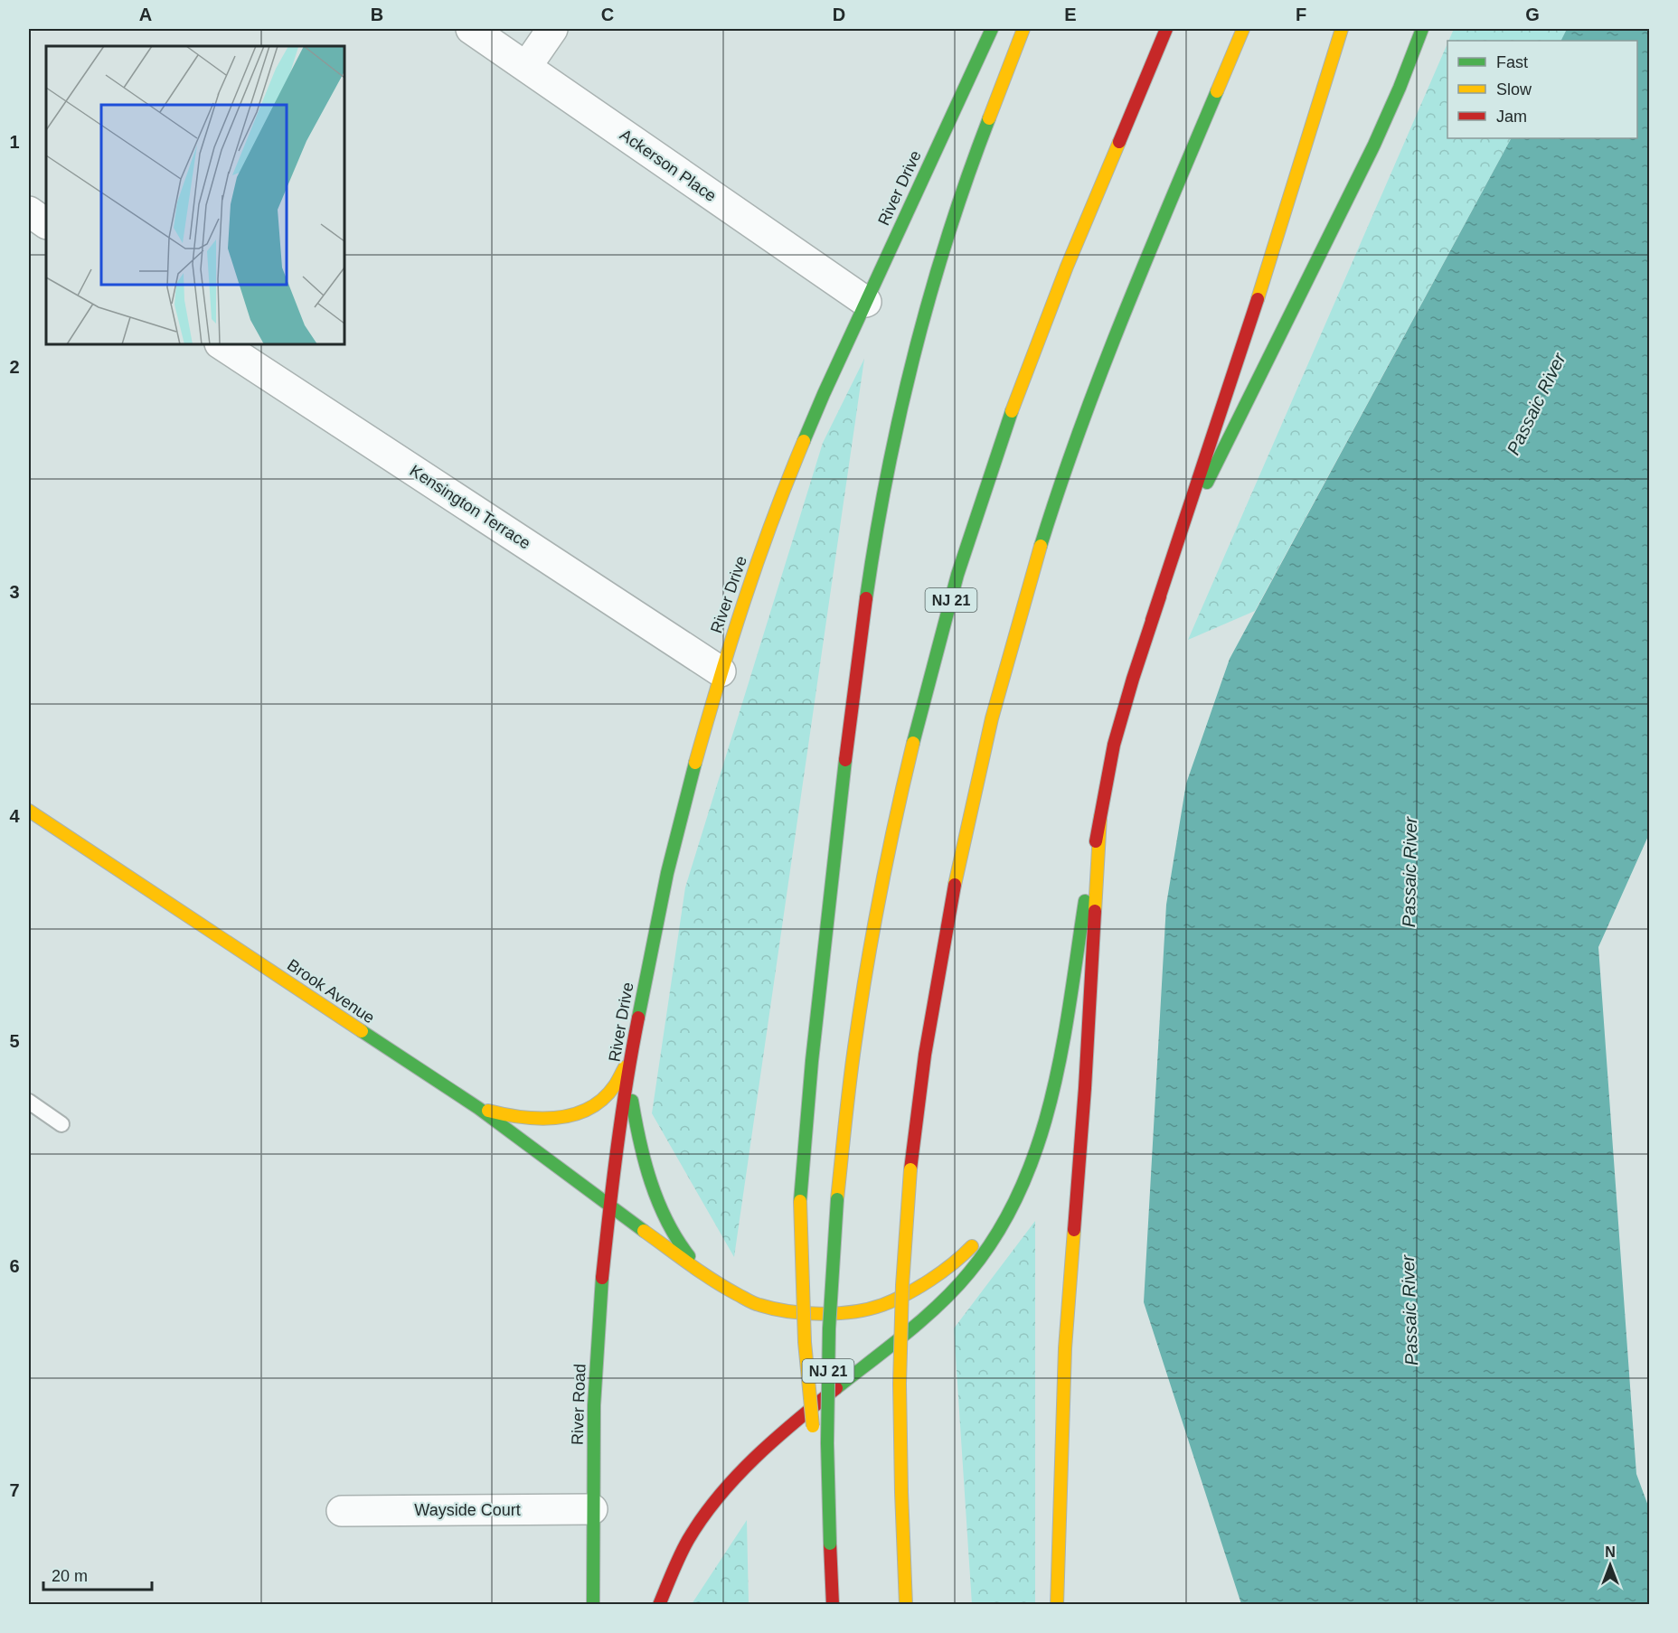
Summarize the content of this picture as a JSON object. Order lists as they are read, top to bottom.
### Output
{
  "streets": {
    "main road": [
      "River Drive",
      "NJ 21",
      "Brook Avenue",
      "River Road"
    ],
    "street": ["Ackerson Place", "Kensington Terrace", "Wayside Court"]
  },
  "crossings": [
    ["Ackerson Place", "River Drive"],
    ["River Drive", "Kensington Terrace"],
    ["River Drive", "Brook Avenue"],
    ["River Drive", "River Road"],
    ["Brook Avenue", "River Road"],
    ["River Road", "Wayside Court"]
  ],
  "water": ["Passaic River"],
  "legend": ["Fast", "Slow", "Jam"],
  "scale_bar": "20 m",
  "north": "top",
  "grid": {
    "columns": [
      "A",
      "B",
      "C",
      "D",
      "E",
      "F",
      "G"
    ],
    "rows": [
      "1",
      "2",
      "3",
      "4",
      "5",
      "6",
      "7"
    ]
  }
}
